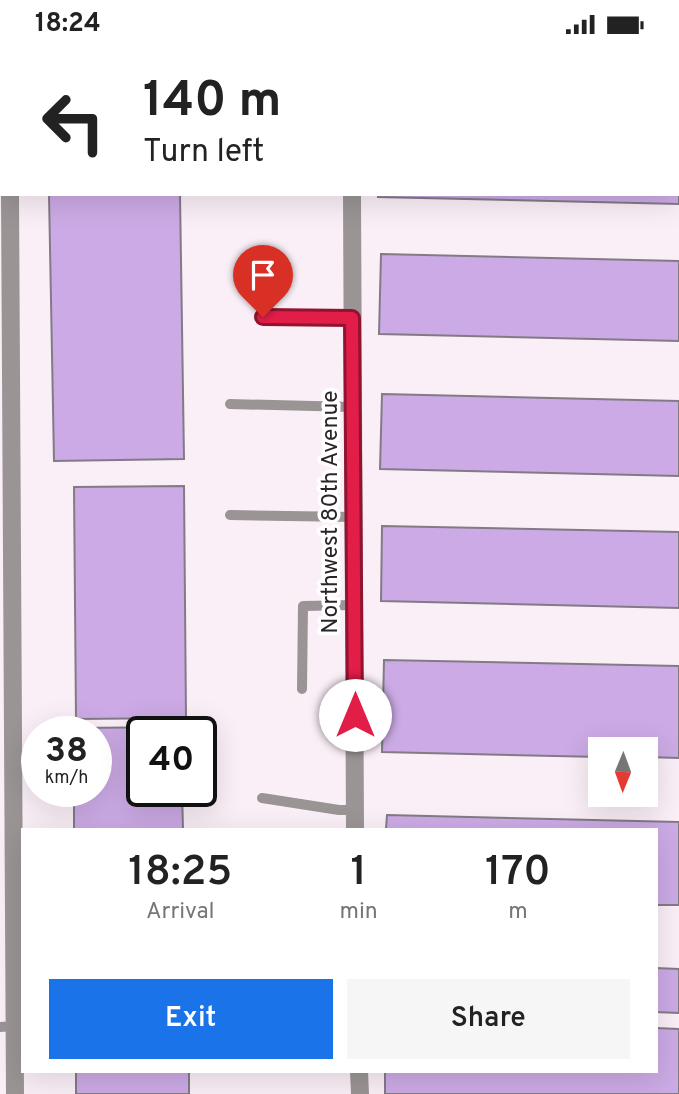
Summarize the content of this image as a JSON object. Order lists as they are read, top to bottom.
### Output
{
  "streets": {
    "street": ["Northwest 80th Avenue"]
  },
  "north": "bottom",
  "page": {
    "status": "18:24",
    "turn": ["140 m", "Turn left"],
    "speed": "38 km/h",
    "limit": "40",
    "eta": [
      "18:25",
      "Arrival",
      "1",
      "min",
      "170",
      "m"
    ],
    "buttons": ["Exit", "Share"]
  }
}
